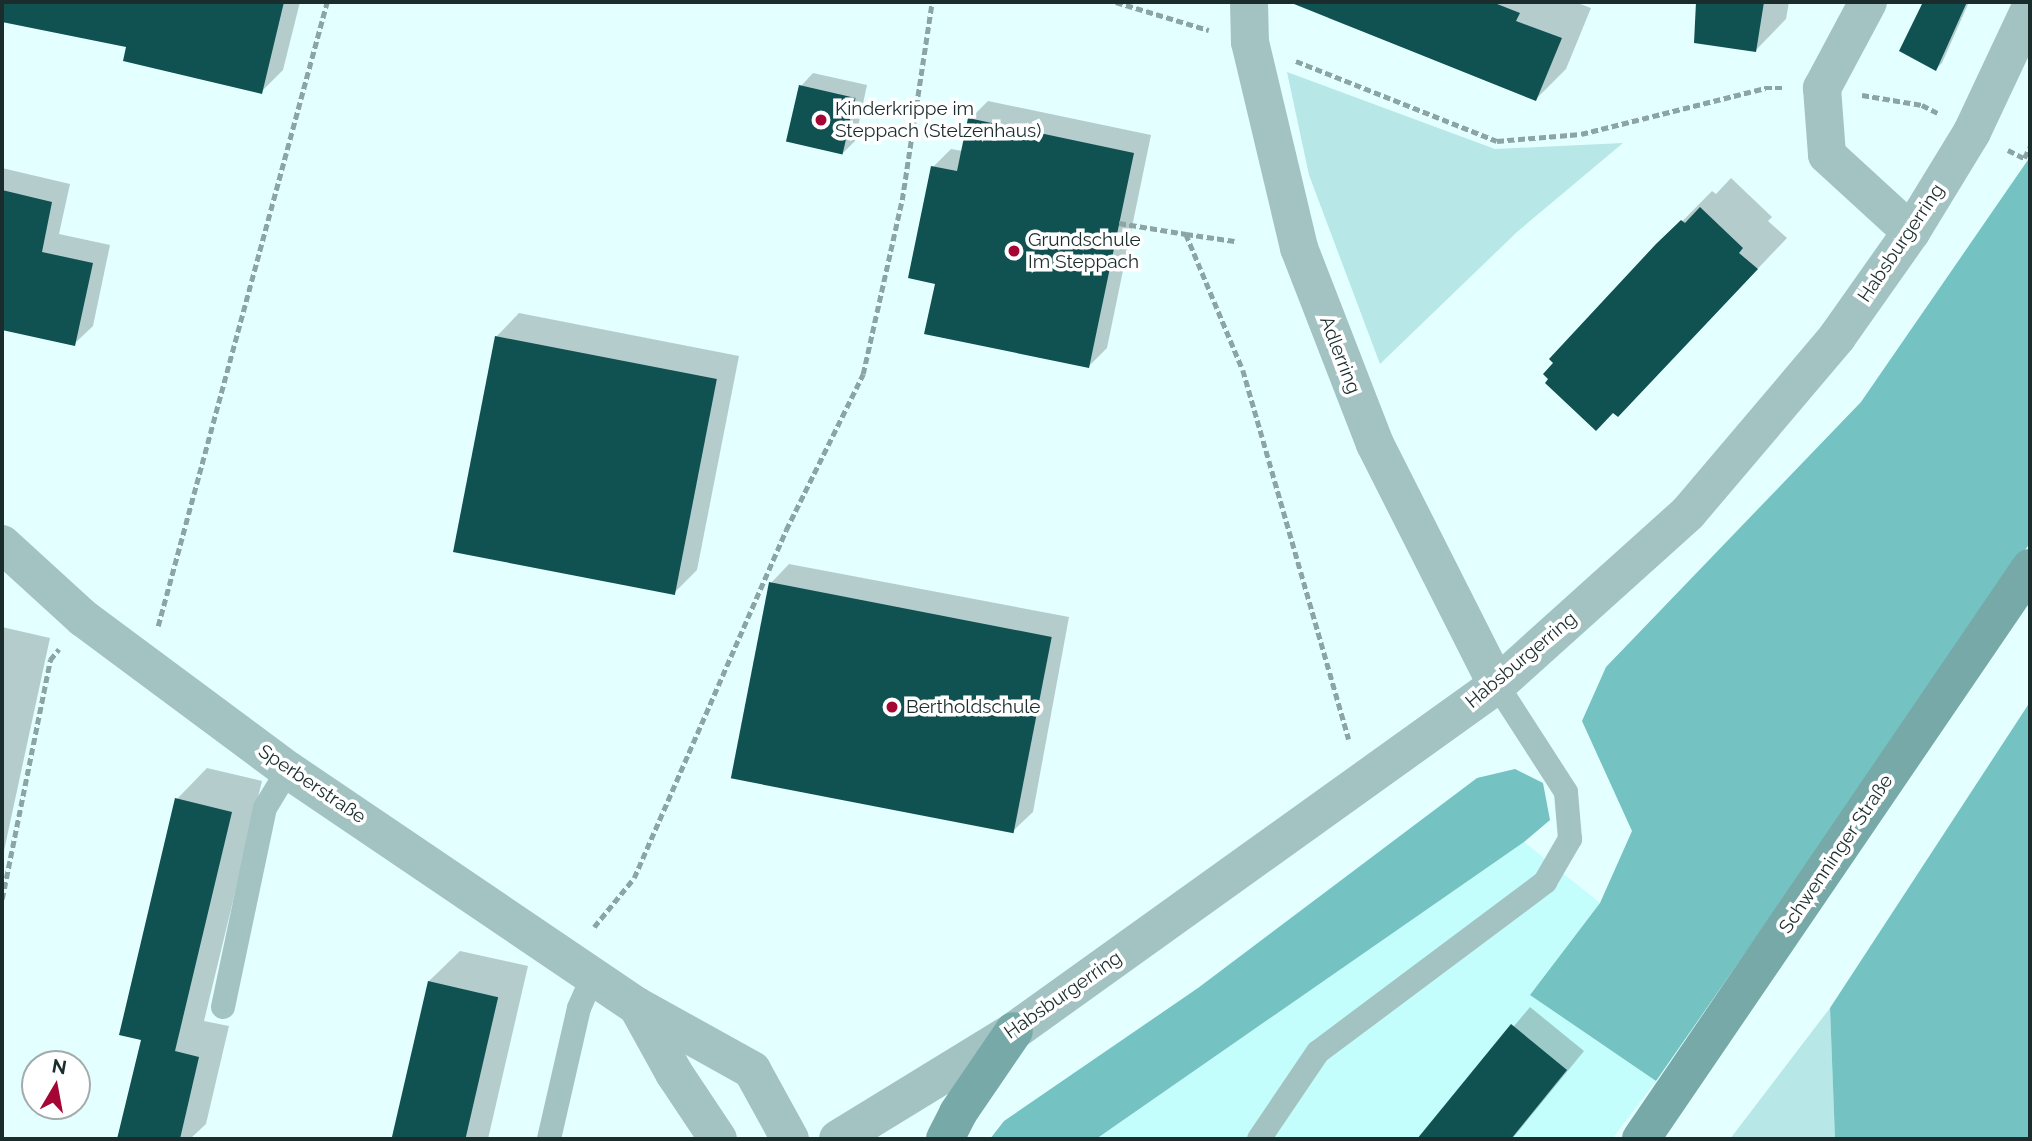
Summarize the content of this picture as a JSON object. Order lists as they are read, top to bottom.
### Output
{
  "streets": {
    "main road": ["Schwenninger Straße"],
    "street": ["Habsburgerring", "Adlerring", "Sperberstraße"]
  },
  "crossings": [
    ["Habsburgerring", "Adlerring"]
  ],
  "places": ["Kinderkrippe im Steppach (Stelzenhaus)", "Grundschule Im Steppach", "Bertholdschule"],
  "north": "top"
}
